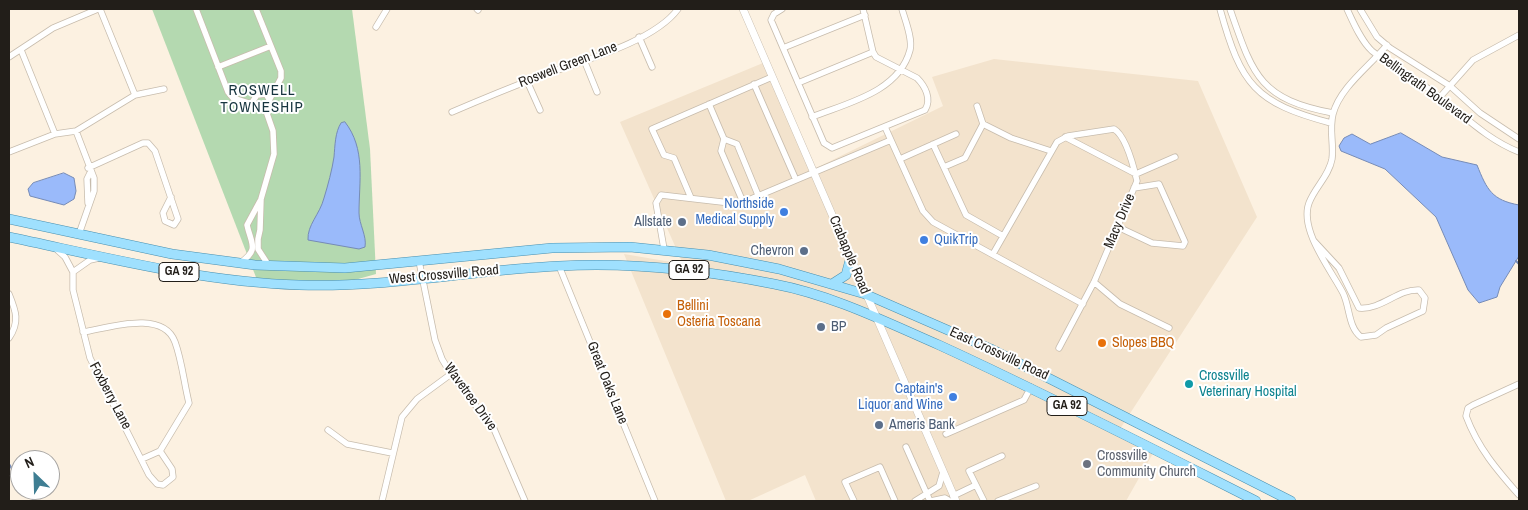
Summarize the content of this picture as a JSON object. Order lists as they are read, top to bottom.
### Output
{
  "streets": {
    "main road": ["GA 92", "West Crossville Road", "East Crossville Road"],
    "street": [
      "Roswell Green Lane",
      "Bellingrath Boulevard",
      "Macy Drive",
      "Crabapple Road",
      "Great Oaks Lane",
      "Foxberry Lane",
      "Wavetree Drive"
    ]
  },
  "crossings": [
    ["Crabapple Road", "West Crossville Road"],
    ["Crabapple Road", "East Crossville Road"],
    ["West Crossville Road", "East Crossville Road"],
    ["West Crossville Road", "Great Oaks Lane"],
    ["West Crossville Road", "Wavetree Drive"]
  ],
  "districts": ["ROSWELL TOWNESHIP"],
  "places": [
    "Northside Medical Supply",
    "Allstate",
    "QuikTrip",
    "Chevron",
    "Bellini Osteria Toscana",
    "BP",
    "Slopes BBQ",
    "Crossville Veterinary Hospital",
    "Captain's Liquor and Wine",
    "Ameris Bank",
    "Crossville Community Church"
  ],
  "north": "top left"
}
